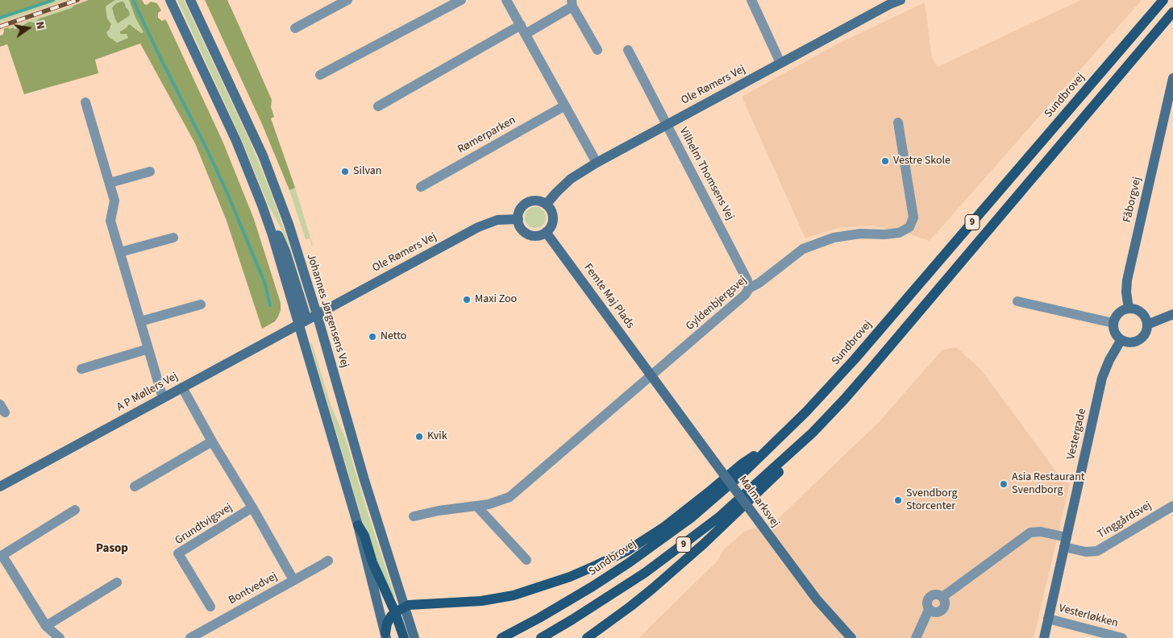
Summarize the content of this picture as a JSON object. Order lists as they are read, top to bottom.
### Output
{
  "streets": {
    "main road": ["Sundbrovej", "9"],
    "street": [
      "Ole Rømers Vej",
      "Rømerparken",
      "Vilhelm Thomsens Vej",
      "Fåborgvej",
      "Femte Maj Plads",
      "Gyldenbjergsvej",
      "Johannes Jørgensens Vej",
      "A P Møllers Vej",
      "Vestergade",
      "Mølmarksvej",
      "Tinggårdsvej",
      "Grundtvigsvej",
      "Bontvedvej",
      "Vesterløkken"
    ]
  },
  "crossings": [
    ["Ole Rømers Vej", "Vilhelm Thomsens Vej"],
    ["Ole Rømers Vej", "Femte Maj Plads"],
    ["Ole Rømers Vej", "Johannes Jørgensens Vej"],
    ["Ole Rømers Vej", "A P Møllers Vej"],
    ["Vilhelm Thomsens Vej", "Gyldenbjergsvej"],
    ["Fåborgvej", "Vestergade"],
    ["Femte Maj Plads", "Gyldenbjergsvej"],
    ["Femte Maj Plads", "Mølmarksvej"],
    ["Gyldenbjergsvej", "Mølmarksvej"],
    ["Vestergade", "Tinggårdsvej"],
    ["Vestergade", "Vesterløkken"]
  ],
  "districts": ["Pasop"],
  "places": [
    "Vestre Skole",
    "Silvan",
    "Maxi Zoo",
    "Netto",
    "Kvik",
    "Asia Restaurant Svendborg",
    "Svendborg Storcenter"
  ],
  "north": "right"
}
